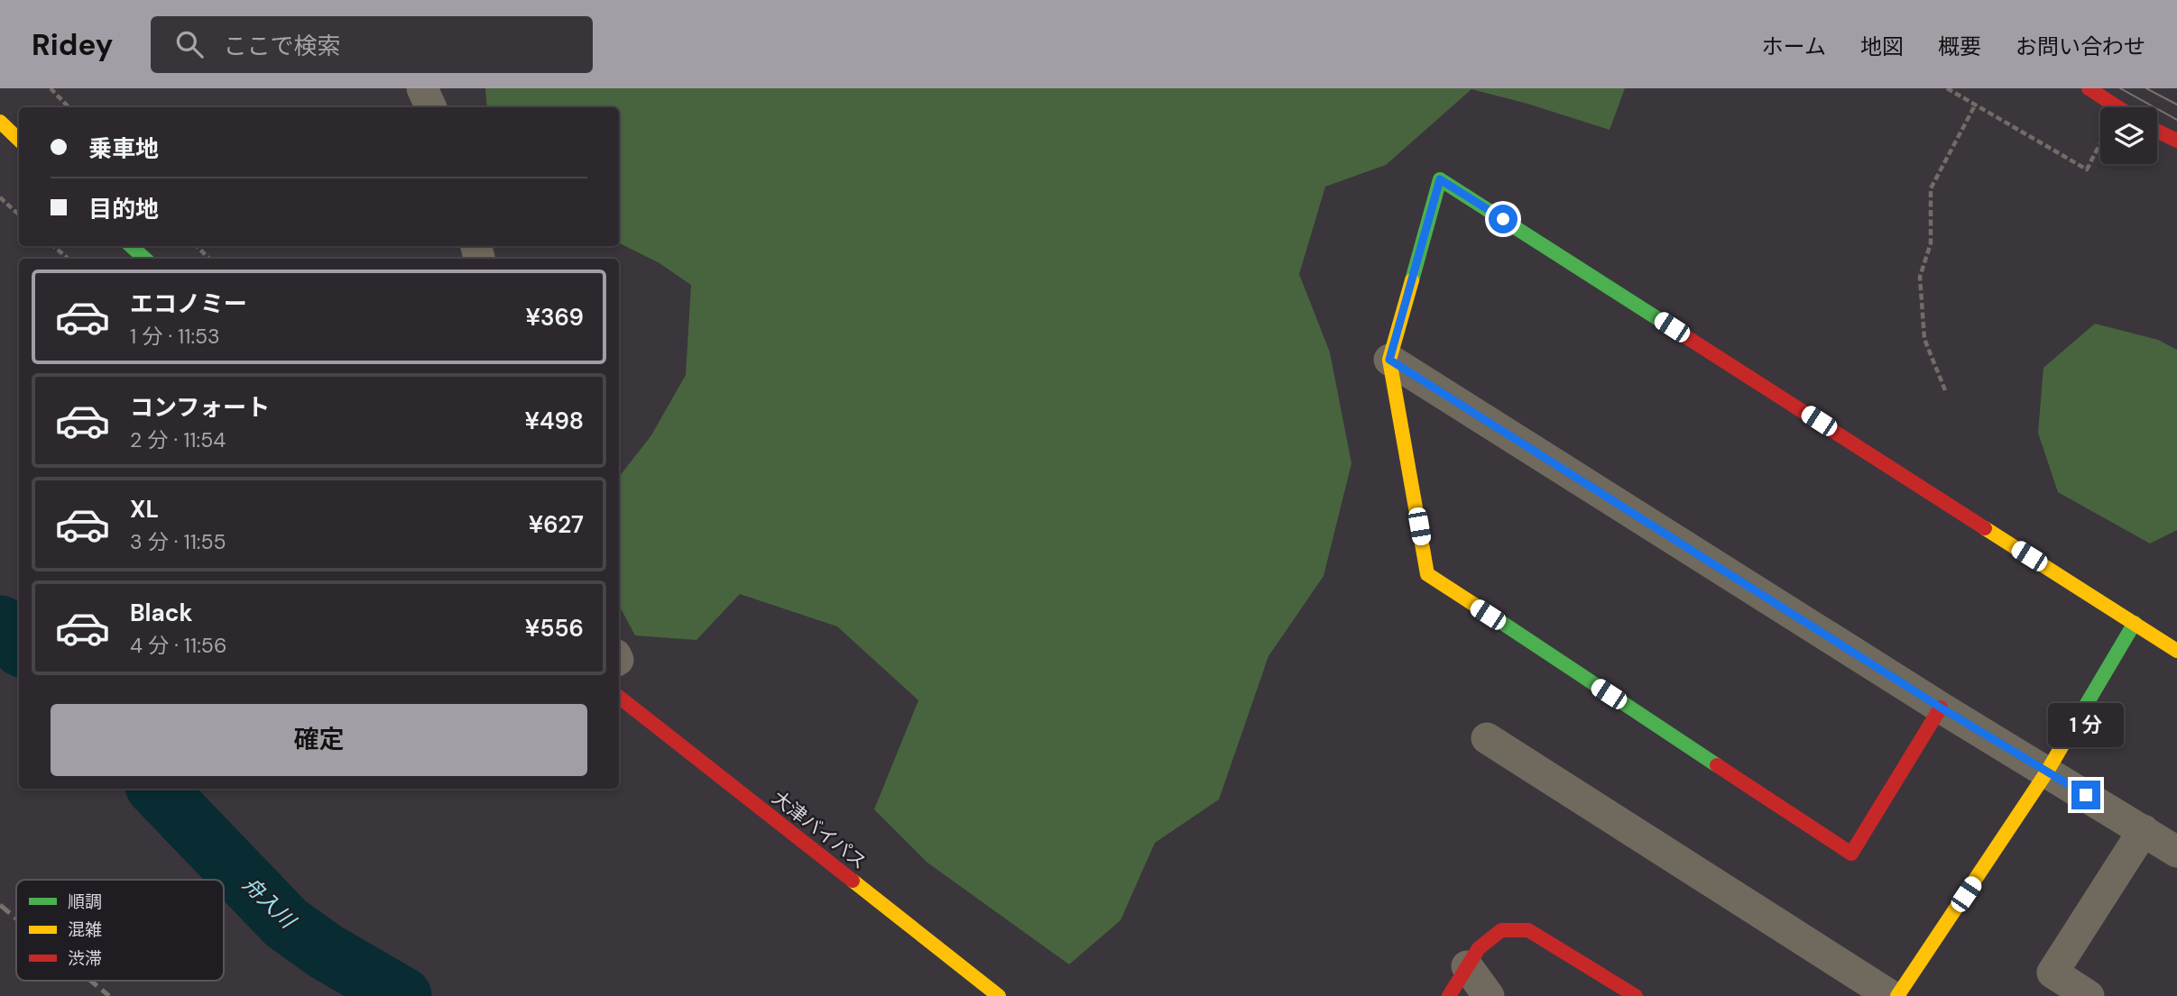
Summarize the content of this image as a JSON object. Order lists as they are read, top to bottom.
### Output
{
  "streets": {
    "main road": ["大津バイパス"]
  },
  "water": ["舟入川"],
  "legend": ["順調", "混雑", "渋滞"],
  "page": {
    "header": "Ridey",
    "search": "ここで検索",
    "nav": [
      "ホーム",
      "地図",
      "概要",
      "お問い合わせ"
    ],
    "banner": ["乗車地", "目的地"],
    "list": [
      {
        "name": "エコノミー",
        "note": "1 分 · 11:53",
        "value": "¥369"
      },
      {
        "name": "コンフォート",
        "note": "2 分 · 11:54",
        "value": "¥498"
      },
      {
        "name": "XL",
        "note": "3 分 · 11:55",
        "value": "¥627"
      },
      {
        "name": "Black",
        "note": "4 分 · 11:56",
        "value": "¥556"
      }
    ],
    "buttons": "確定",
    "bubble": "1 分"
  }
}
